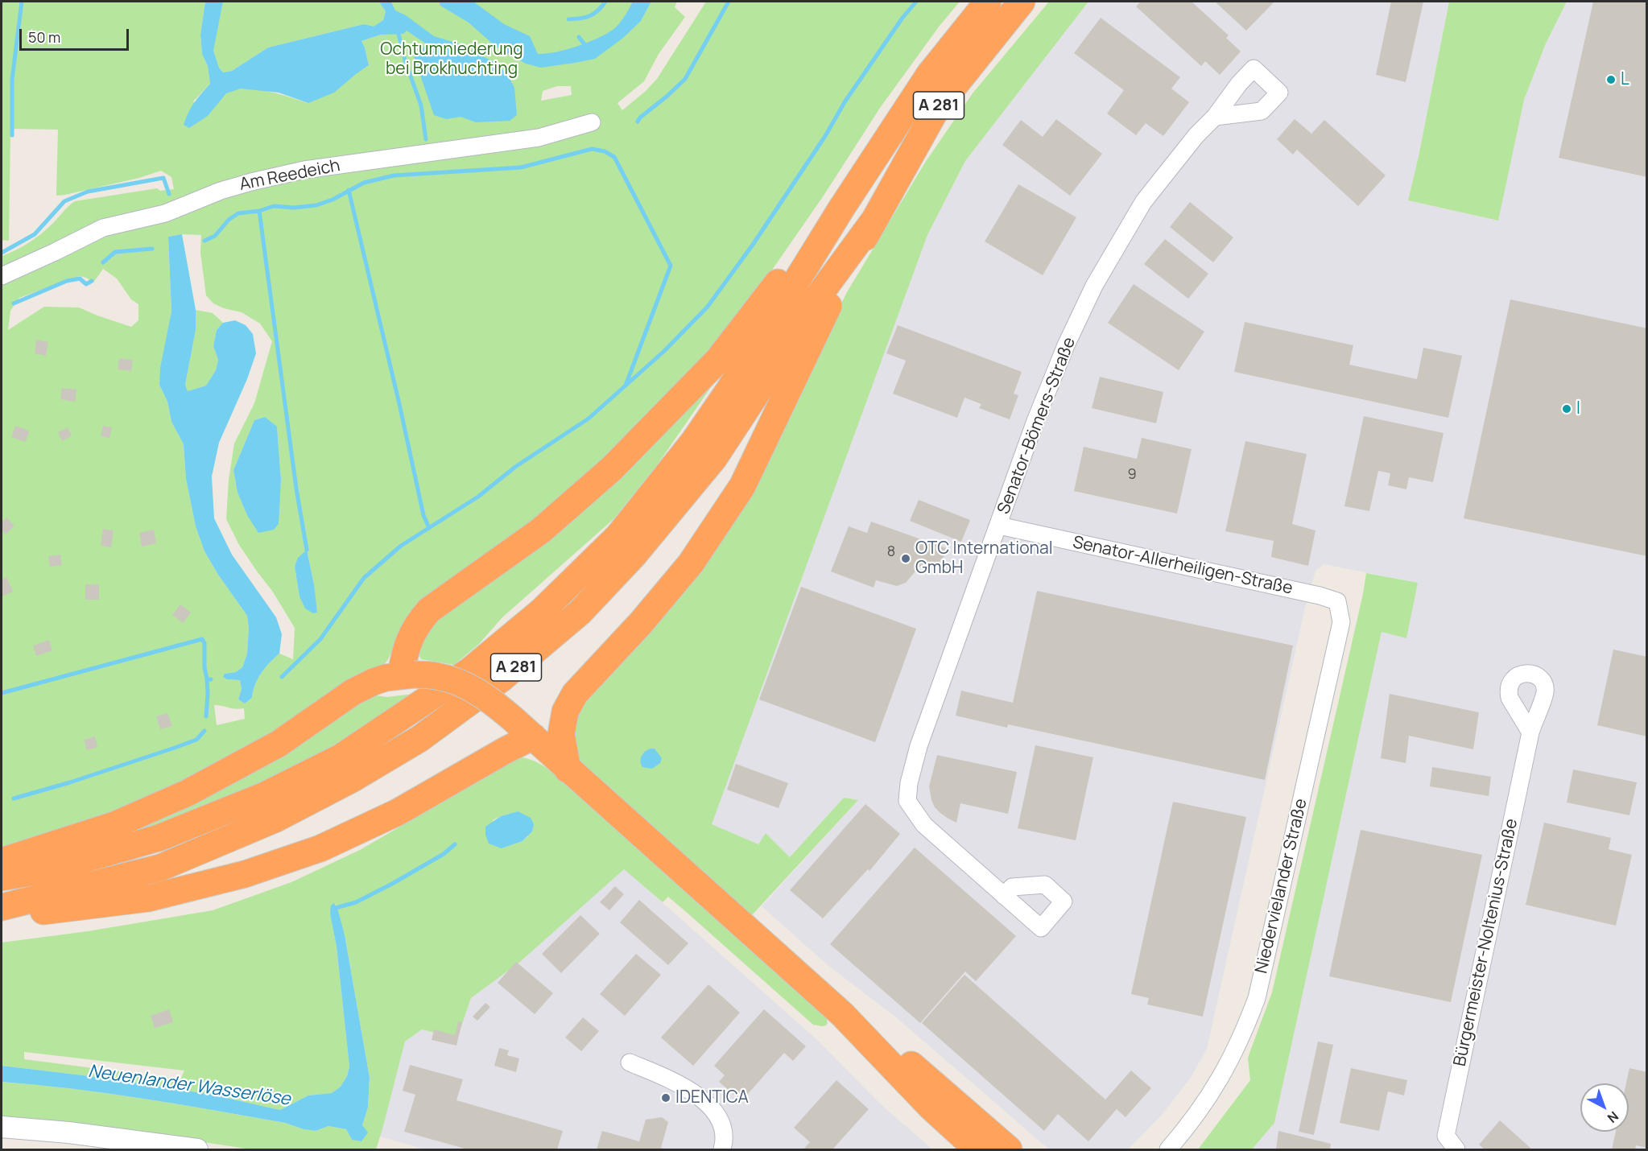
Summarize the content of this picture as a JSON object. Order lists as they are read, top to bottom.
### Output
{
  "streets": {
    "highway": ["A 281"],
    "street": [
      "Am Reedeich",
      "Senator-Bömers-Straße",
      "Senator-Allerheiligen-Straße",
      "Niedervielander Straße",
      "Bürgermeister-Noltenius-Straße"
    ]
  },
  "crossings": [
    ["Senator-Bömers-Straße", "Senator-Allerheiligen-Straße"],
    ["Senator-Allerheiligen-Straße", "Niedervielander Straße"]
  ],
  "water": ["Neuenlander Wasserlöse"],
  "parks": ["Ochtumniederung bei Brokhuchting"],
  "places": [
    "L",
    "I",
    "OTC International GmbH",
    "IDENTICA"
  ],
  "house_numbers": ["9", "8"],
  "scale_bar": "50 m",
  "north": "bottom right"
}
